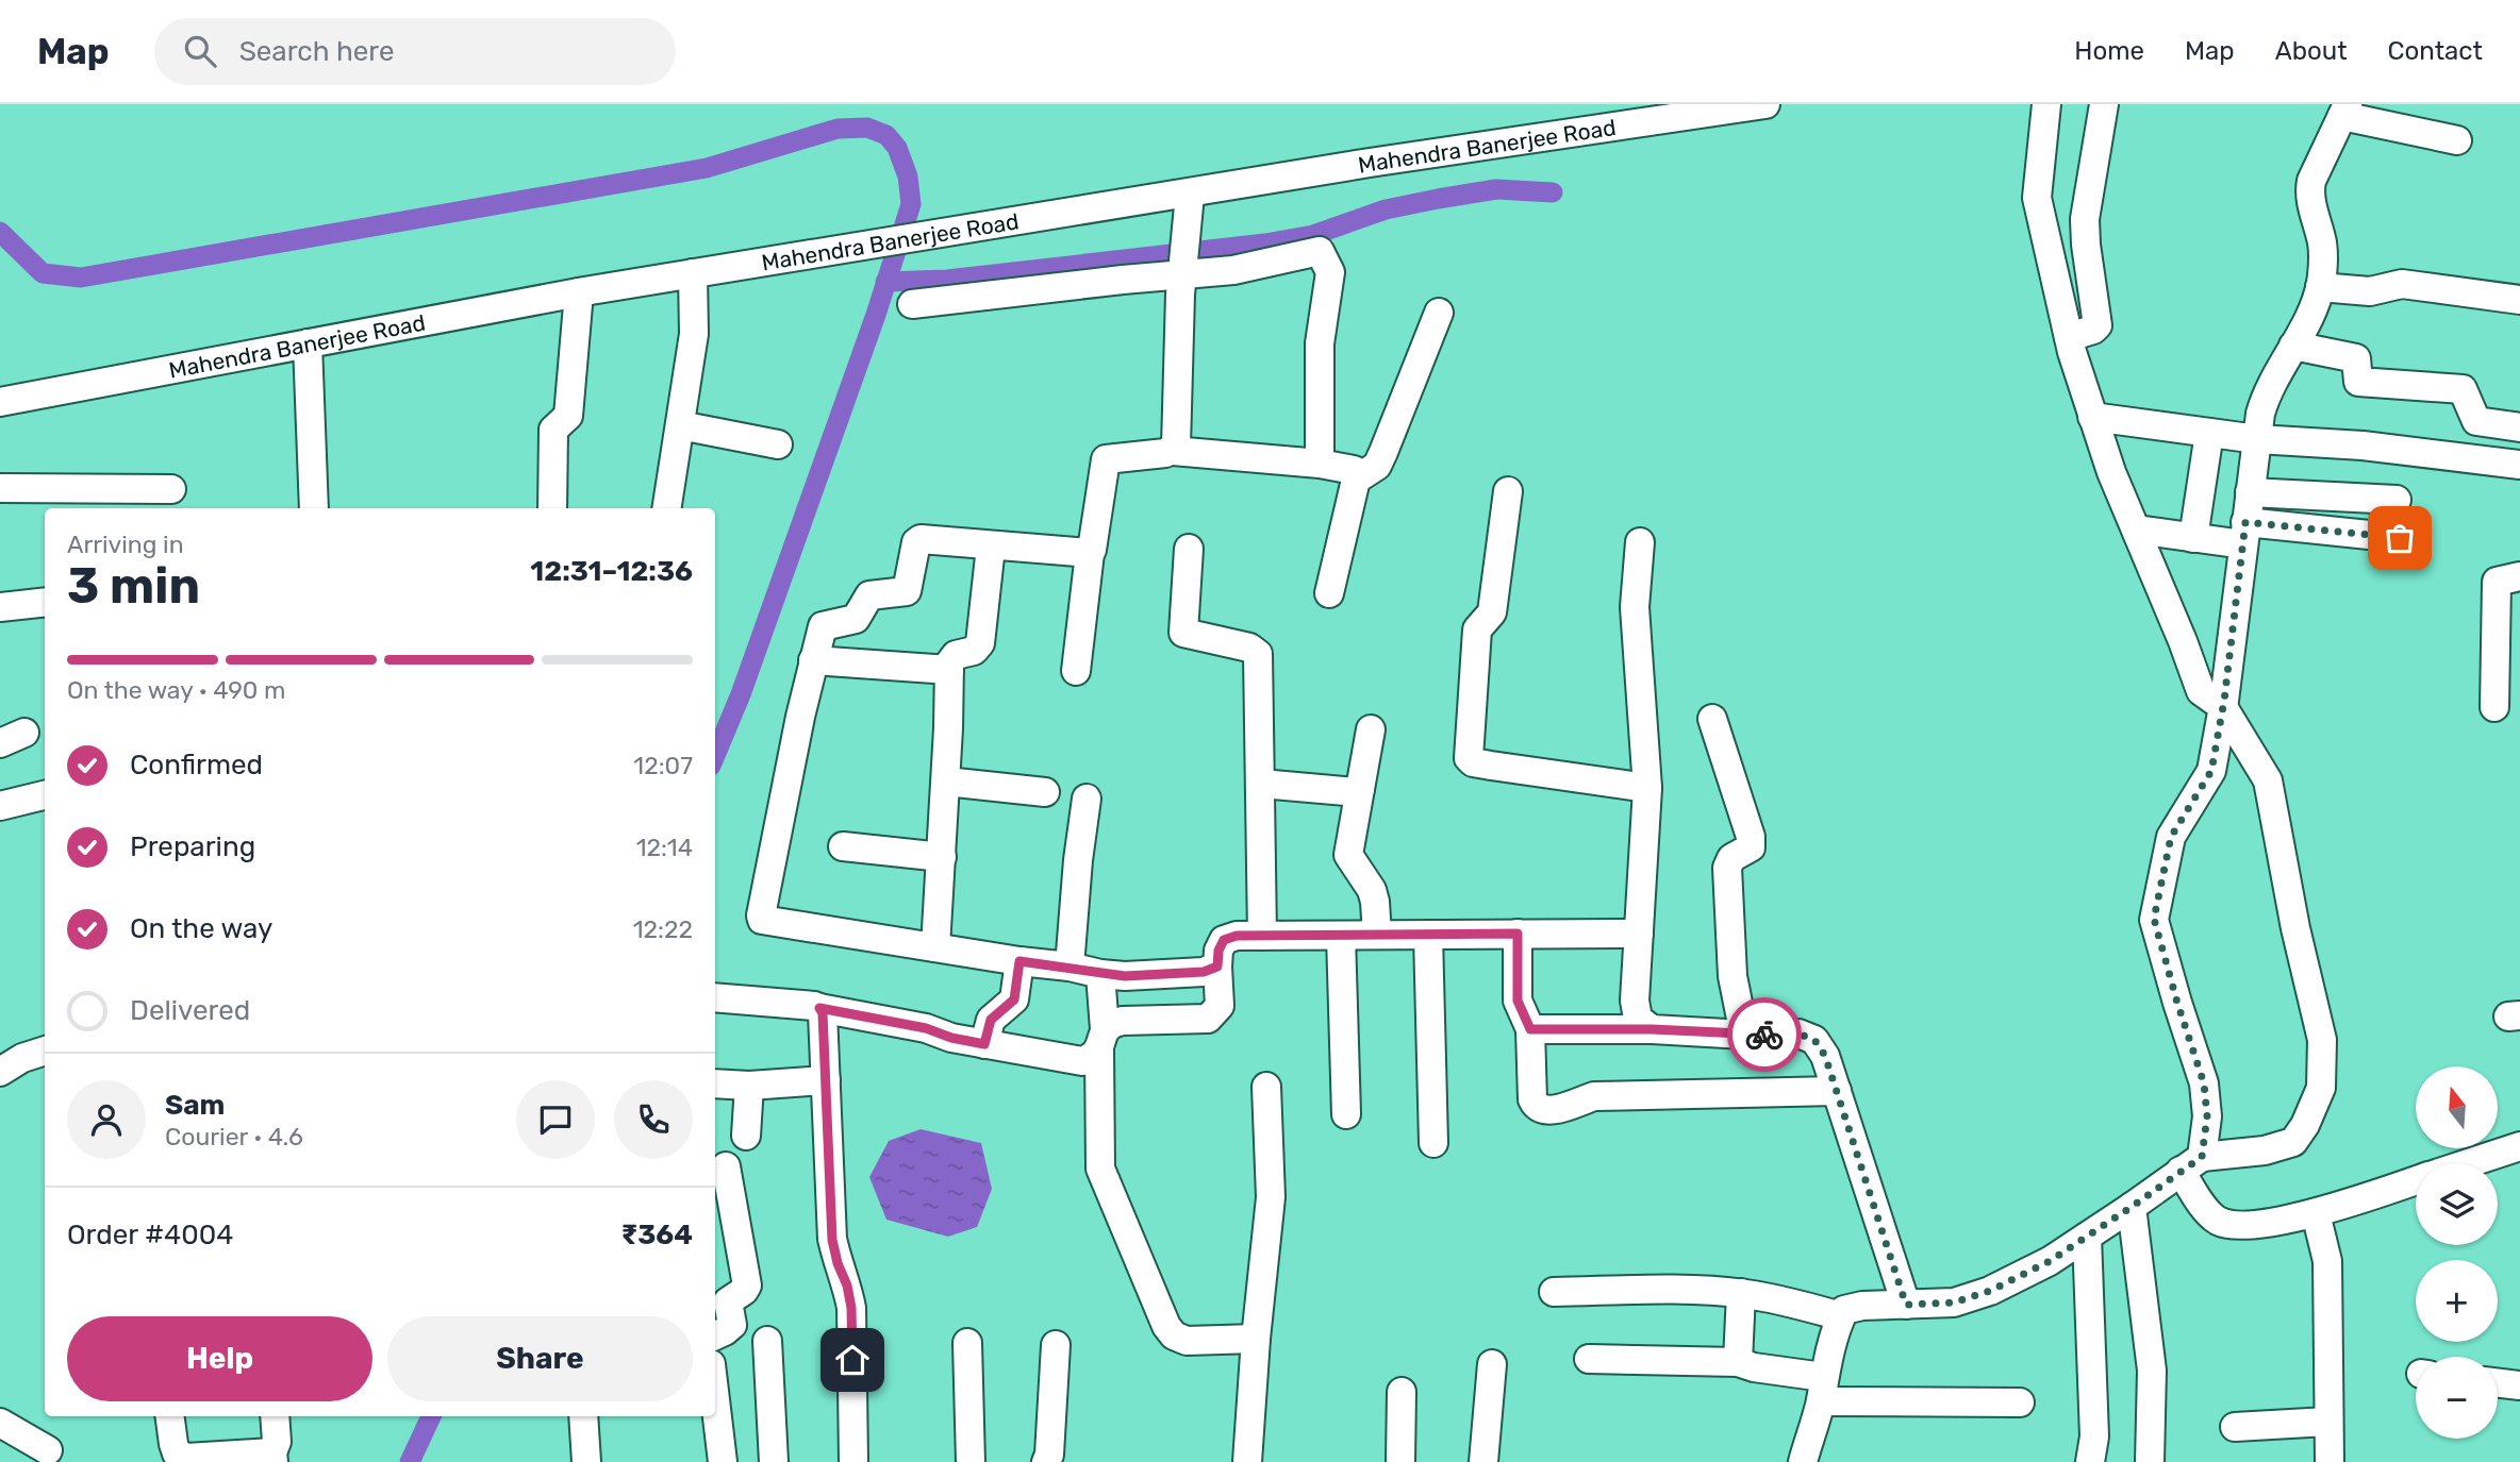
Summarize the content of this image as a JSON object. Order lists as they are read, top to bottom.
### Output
{
  "streets": {
    "street": ["Mahendra Banerjee Road"]
  },
  "north": "top",
  "page": {
    "header": "Map",
    "search": "Search here",
    "nav": [
      "Home",
      "Map",
      "About",
      "Contact"
    ],
    "heading": ["3 min", "Arriving in", "12:31–12:36"],
    "panel": [
      "Sam",
      "Courier · 4.6",
      "Order #4004",
      "₹364"
    ],
    "bar": "On the way · 490 m",
    "list": [
      ["Confirmed", "12:07"],
      ["Preparing", "12:14"],
      ["On the way", "12:22"],
      "Delivered"
    ],
    "map_buttons": ["+", "−"],
    "buttons": ["Help", "Share"]
  }
}
